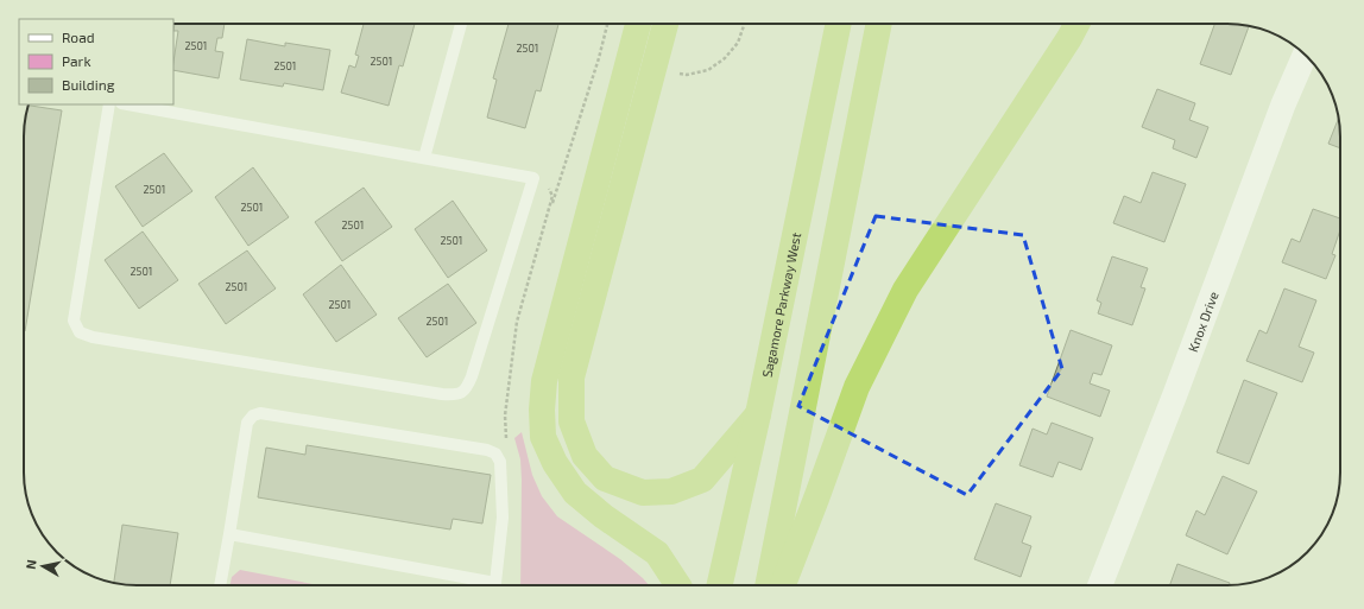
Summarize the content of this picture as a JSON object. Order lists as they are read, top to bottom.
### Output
{
  "streets": {
    "highway": ["Sagamore Parkway West"],
    "street": ["Knox Drive"]
  },
  "house_numbers": [
    "2501",
    "2501",
    "2501",
    "2501",
    "2501",
    "2501",
    "2501",
    "2501",
    "2501",
    "2501",
    "2501",
    "2501"
  ],
  "legend": ["Road", "Park", "Building"],
  "north": "left"
}
